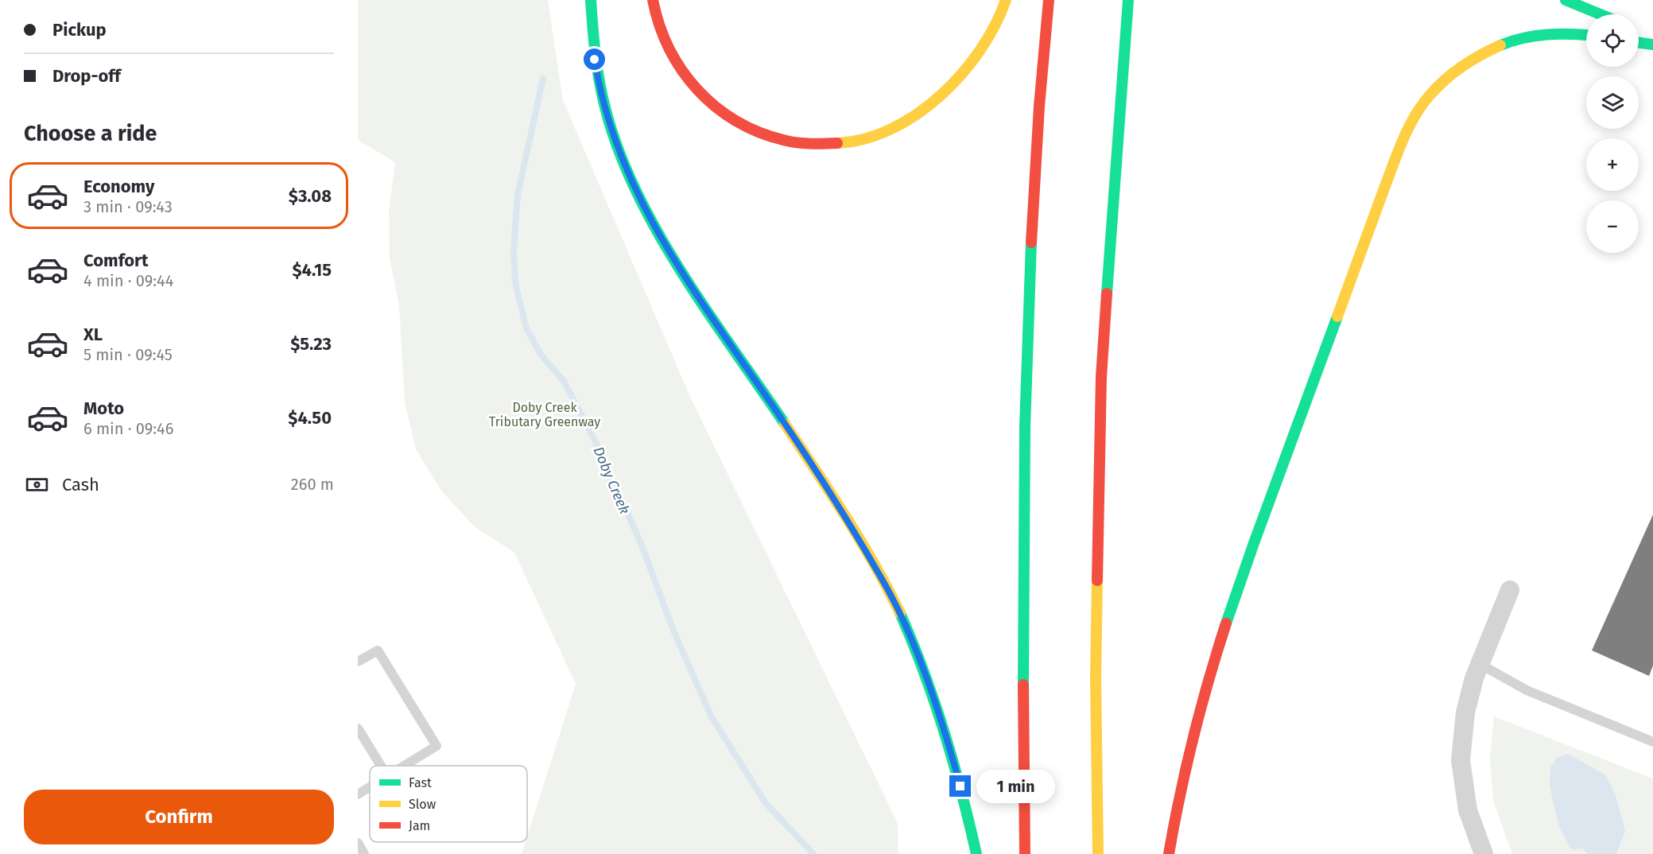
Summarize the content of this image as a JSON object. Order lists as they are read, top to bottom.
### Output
{
  "water": ["Doby Creek"],
  "parks": ["Doby Creek Tributary Greenway"],
  "legend": ["Fast", "Slow", "Jam"],
  "page": {
    "banner": ["Pickup", "Drop-off"],
    "map_buttons": ["+", "−"],
    "heading": "Choose a ride",
    "list": [
      {
        "name": "Economy",
        "note": "3 min · 09:43",
        "value": "$3.08"
      },
      {
        "name": "Comfort",
        "note": "4 min · 09:44",
        "value": "$4.15"
      },
      {
        "name": "XL",
        "note": "5 min · 09:45",
        "value": "$5.23"
      },
      {
        "name": "Moto",
        "note": "6 min · 09:46",
        "value": "$4.50"
      }
    ],
    "pay": ["Cash", "260 m"],
    "bubble": "1 min",
    "buttons": "Confirm"
  }
}
